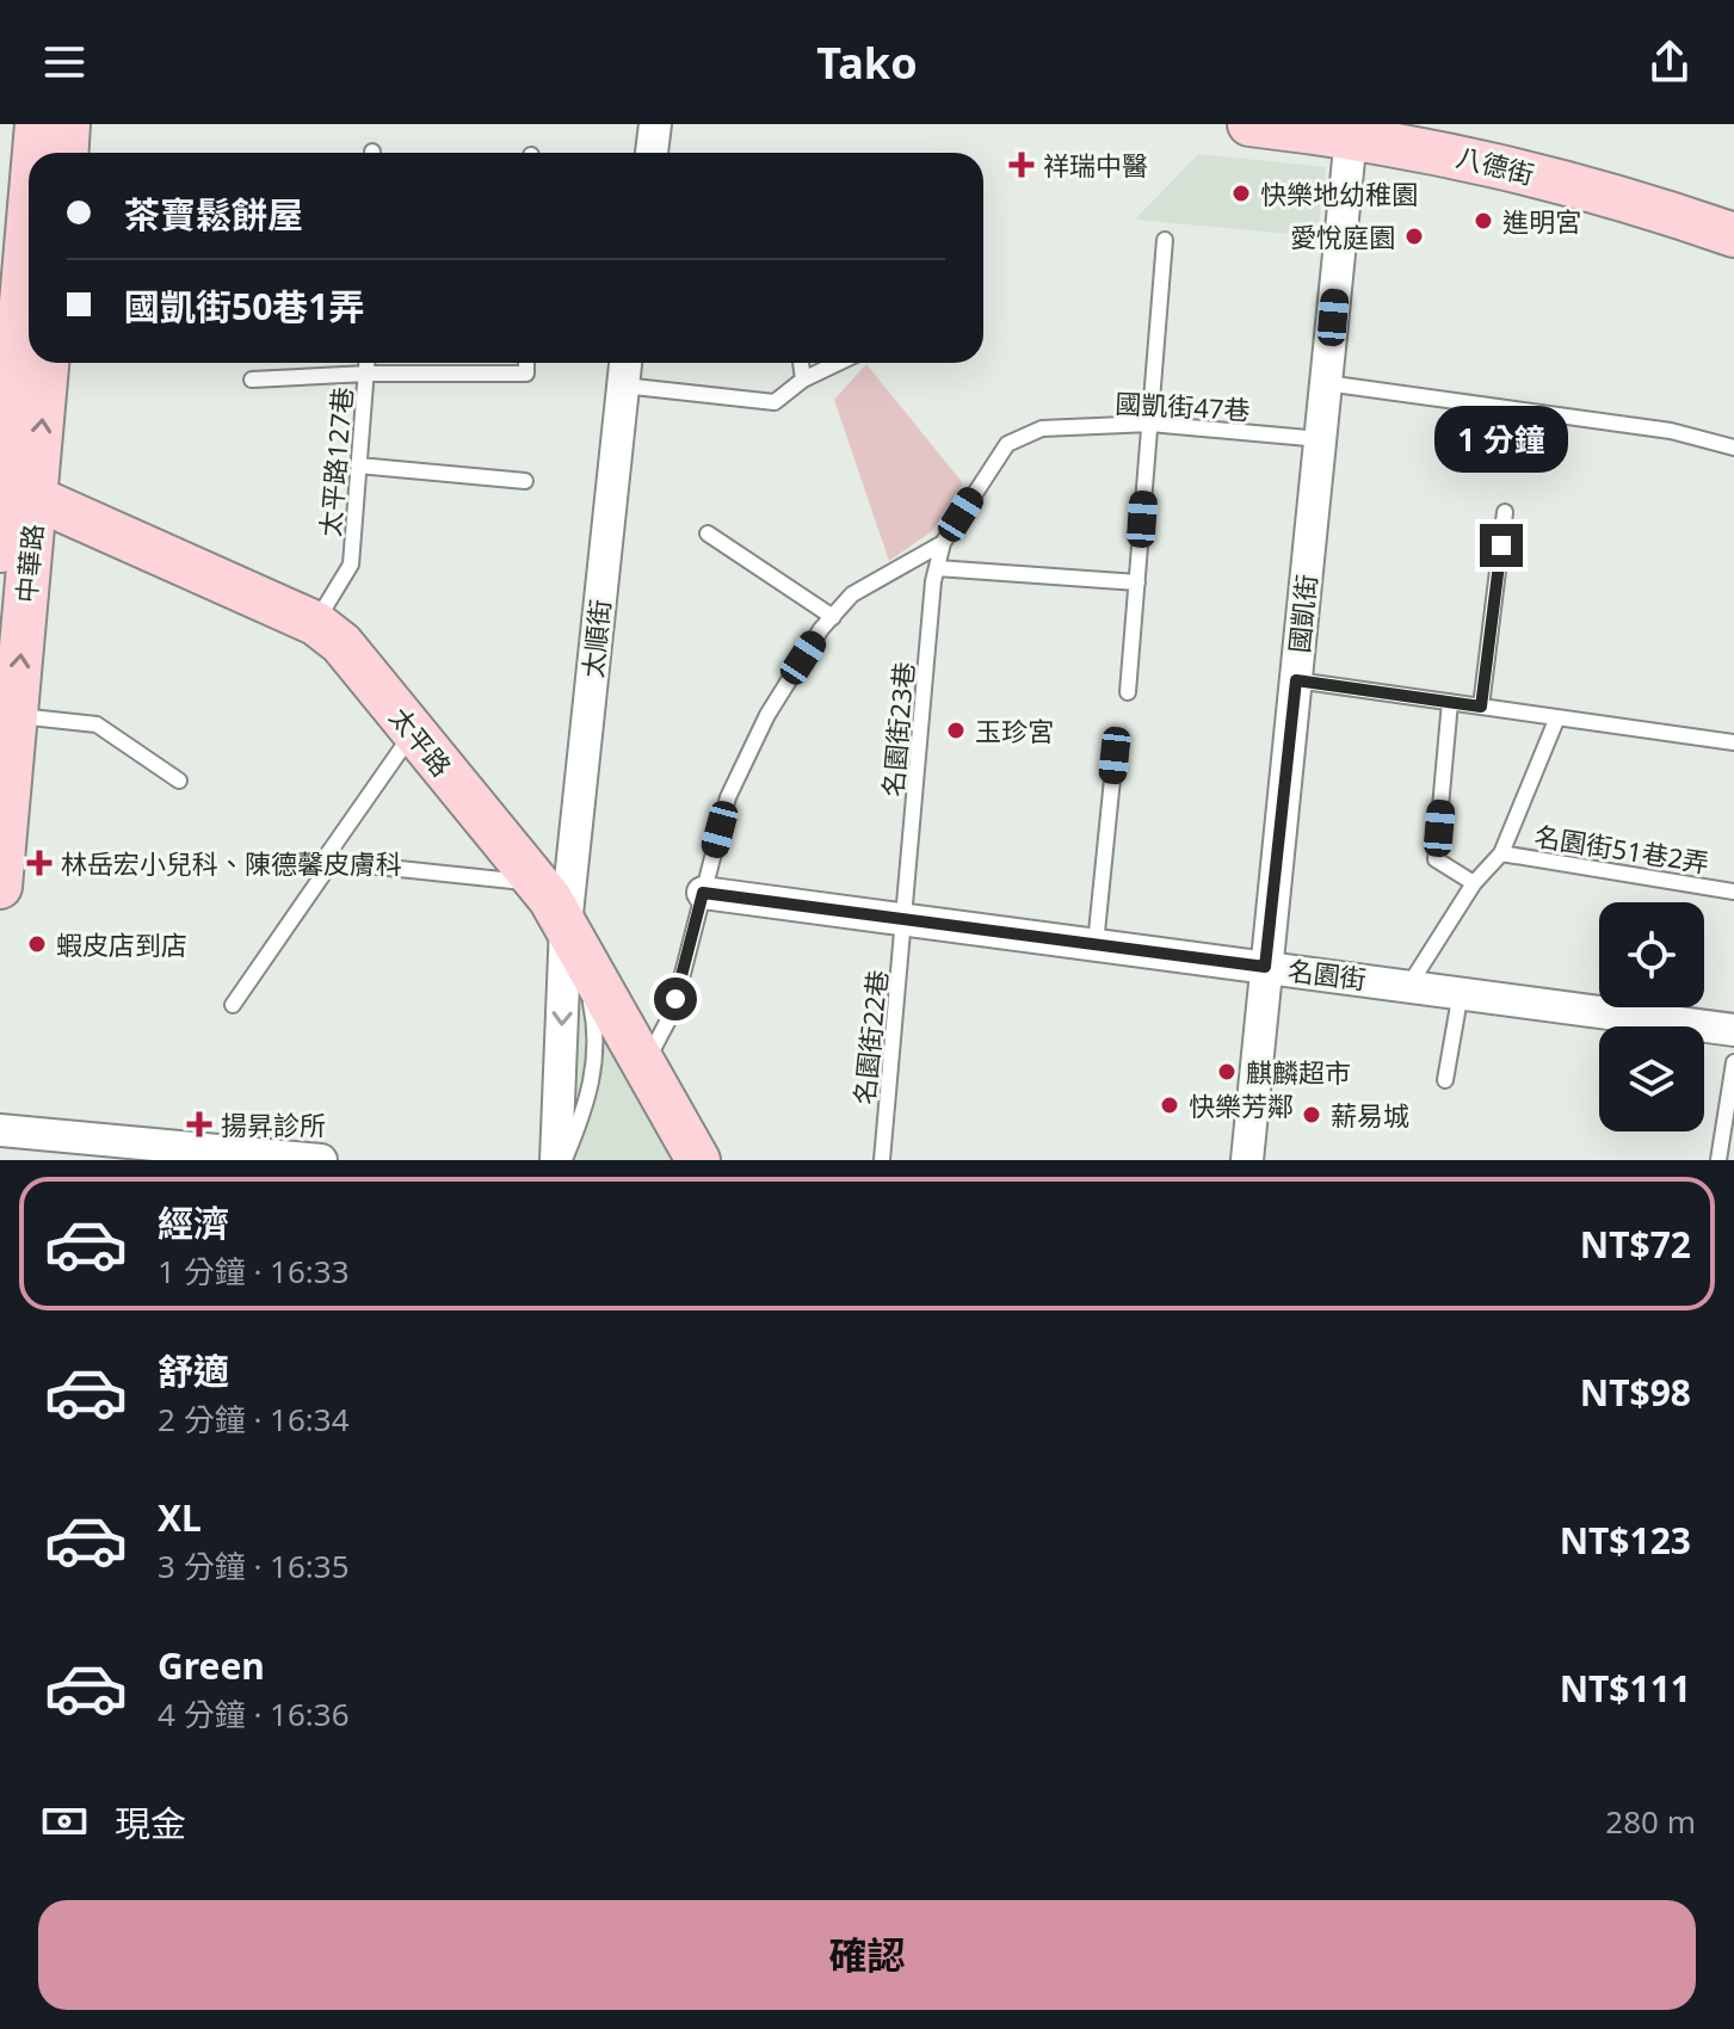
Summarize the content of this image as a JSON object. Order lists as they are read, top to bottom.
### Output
{
  "streets": {
    "street": [
      "八德街",
      "中華路",
      "國凱街",
      "太順街",
      "太平路",
      "名園街"
    ],
    "lane": [
      "國凱街47巷",
      "太平路127巷",
      "名園街23巷",
      "名園街51巷2弄",
      "名園街22巷"
    ]
  },
  "crossings": [
    ["八德街", "國凱街"],
    ["國凱街47巷", "國凱街"],
    ["國凱街47巷", "名園街23巷"],
    ["太平路127巷", "太平路"],
    ["中華路", "太平路"],
    ["國凱街", "名園街"],
    ["太順街", "太平路"],
    ["名園街23巷", "名園街"],
    ["名園街23巷", "名園街22巷"],
    ["名園街", "名園街22巷"]
  ],
  "places": {
    "health": ["祥瑞中醫", "林岳宏小兒科、陳德馨皮膚科", "揚昇診所"],
    "other": [
      "快樂地幼稚園",
      "進明宮",
      "愛悅庭園",
      "玉珍宮",
      "蝦皮店到店",
      "麒麟超市",
      "快樂芳鄰",
      "薪易城"
    ]
  },
  "page": {
    "header": "Tako",
    "banner": ["茶寶鬆餅屋", "國凱街50巷1弄"],
    "bubble": "1 分鐘",
    "list": [
      {
        "name": "經濟",
        "note": "1 分鐘 · 16:33",
        "value": "NT$72"
      },
      {
        "name": "舒適",
        "note": "2 分鐘 · 16:34",
        "value": "NT$98"
      },
      {
        "name": "XL",
        "note": "3 分鐘 · 16:35",
        "value": "NT$123"
      },
      {
        "name": "Green",
        "note": "4 分鐘 · 16:36",
        "value": "NT$111"
      }
    ],
    "pay": ["現金", "280 m"],
    "buttons": "確認"
  }
}
